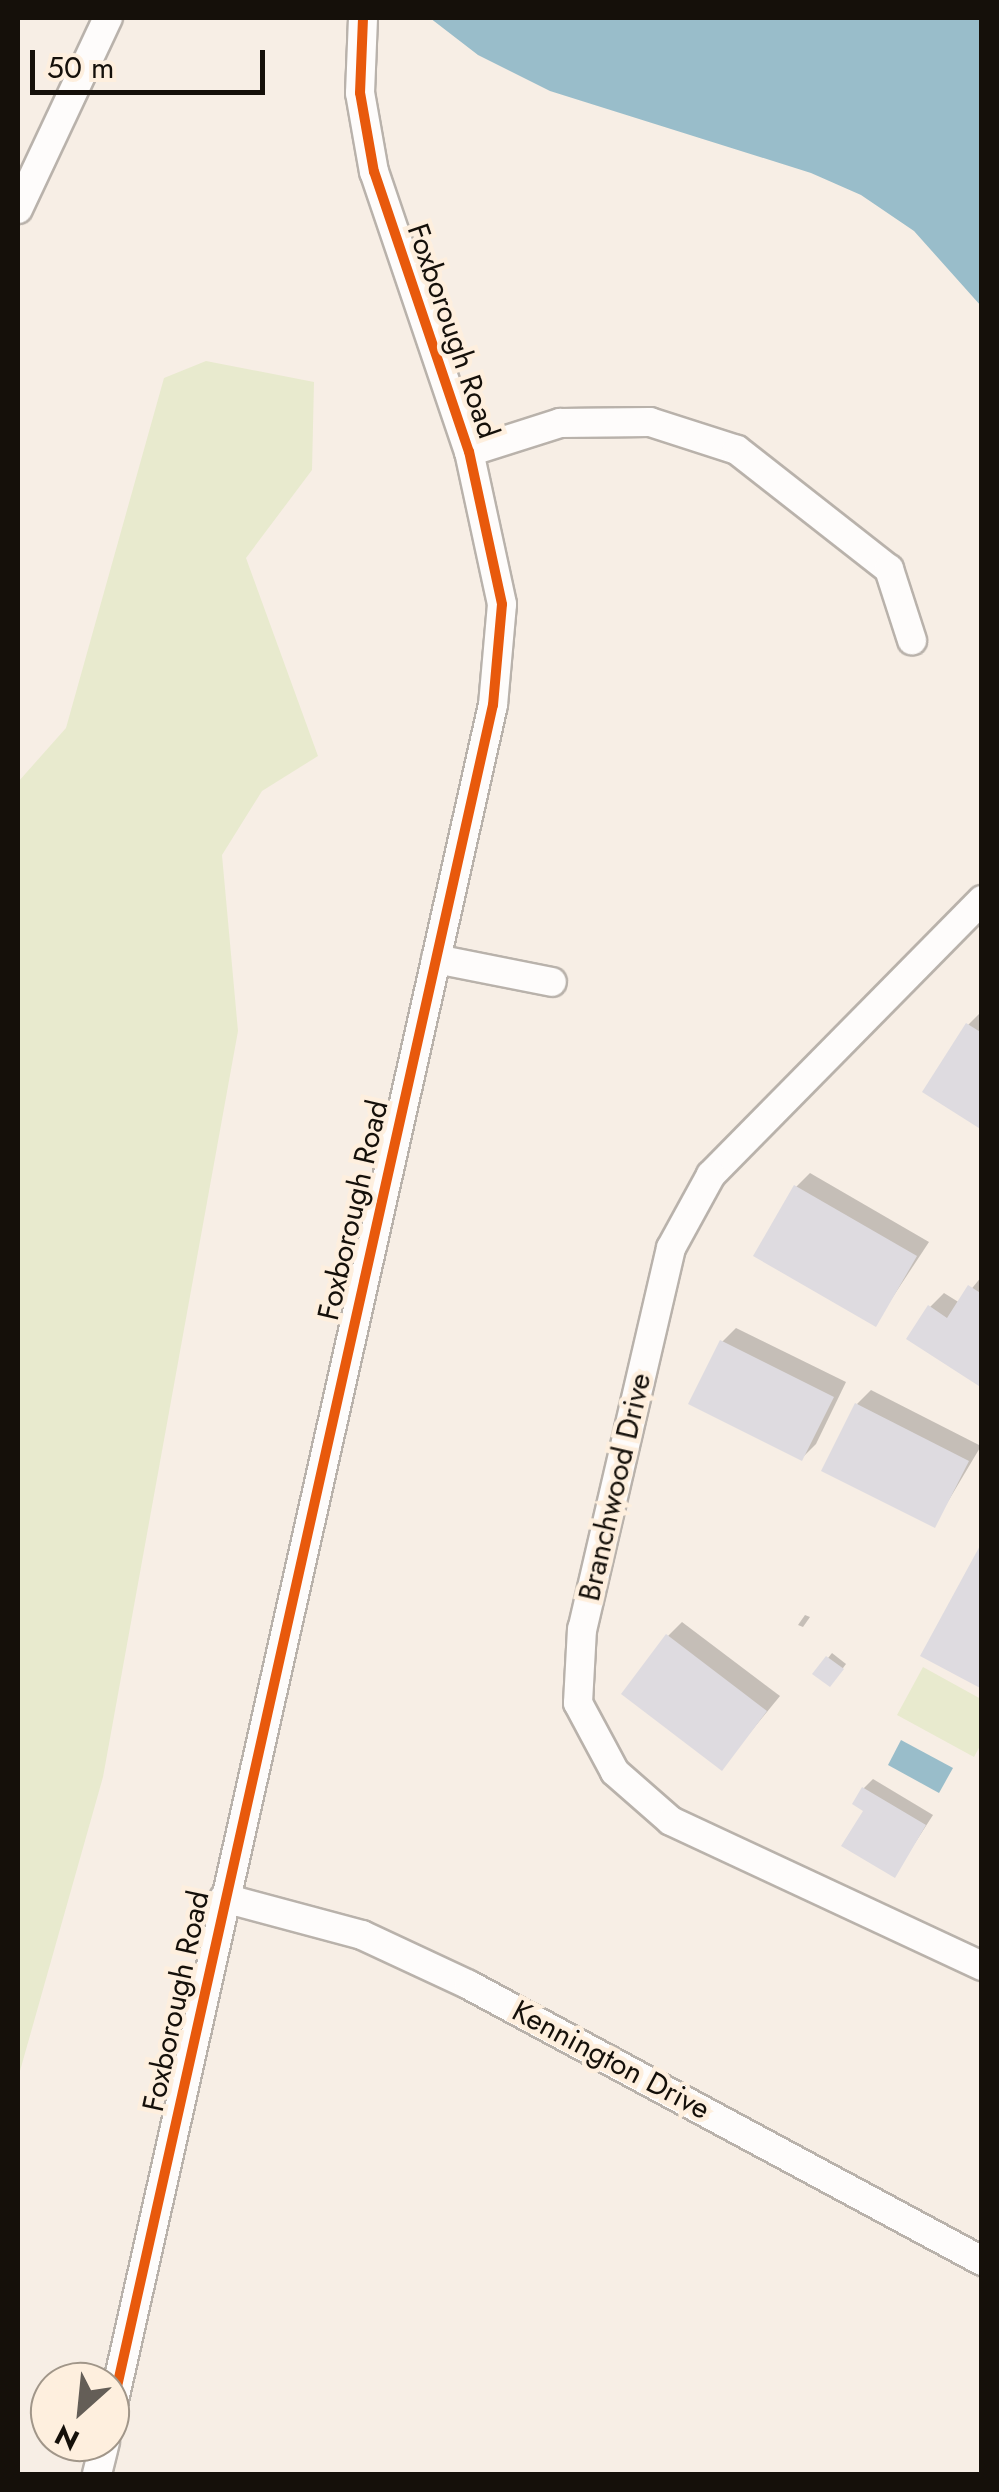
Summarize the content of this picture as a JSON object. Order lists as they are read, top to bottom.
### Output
{
  "streets": {
    "street": ["Foxborough Road", "Branchwood Drive", "Kennington Drive"]
  },
  "crossings": [
    ["Foxborough Road", "Kennington Drive"]
  ],
  "scale_bar": "50 m",
  "north": "bottom left"
}
